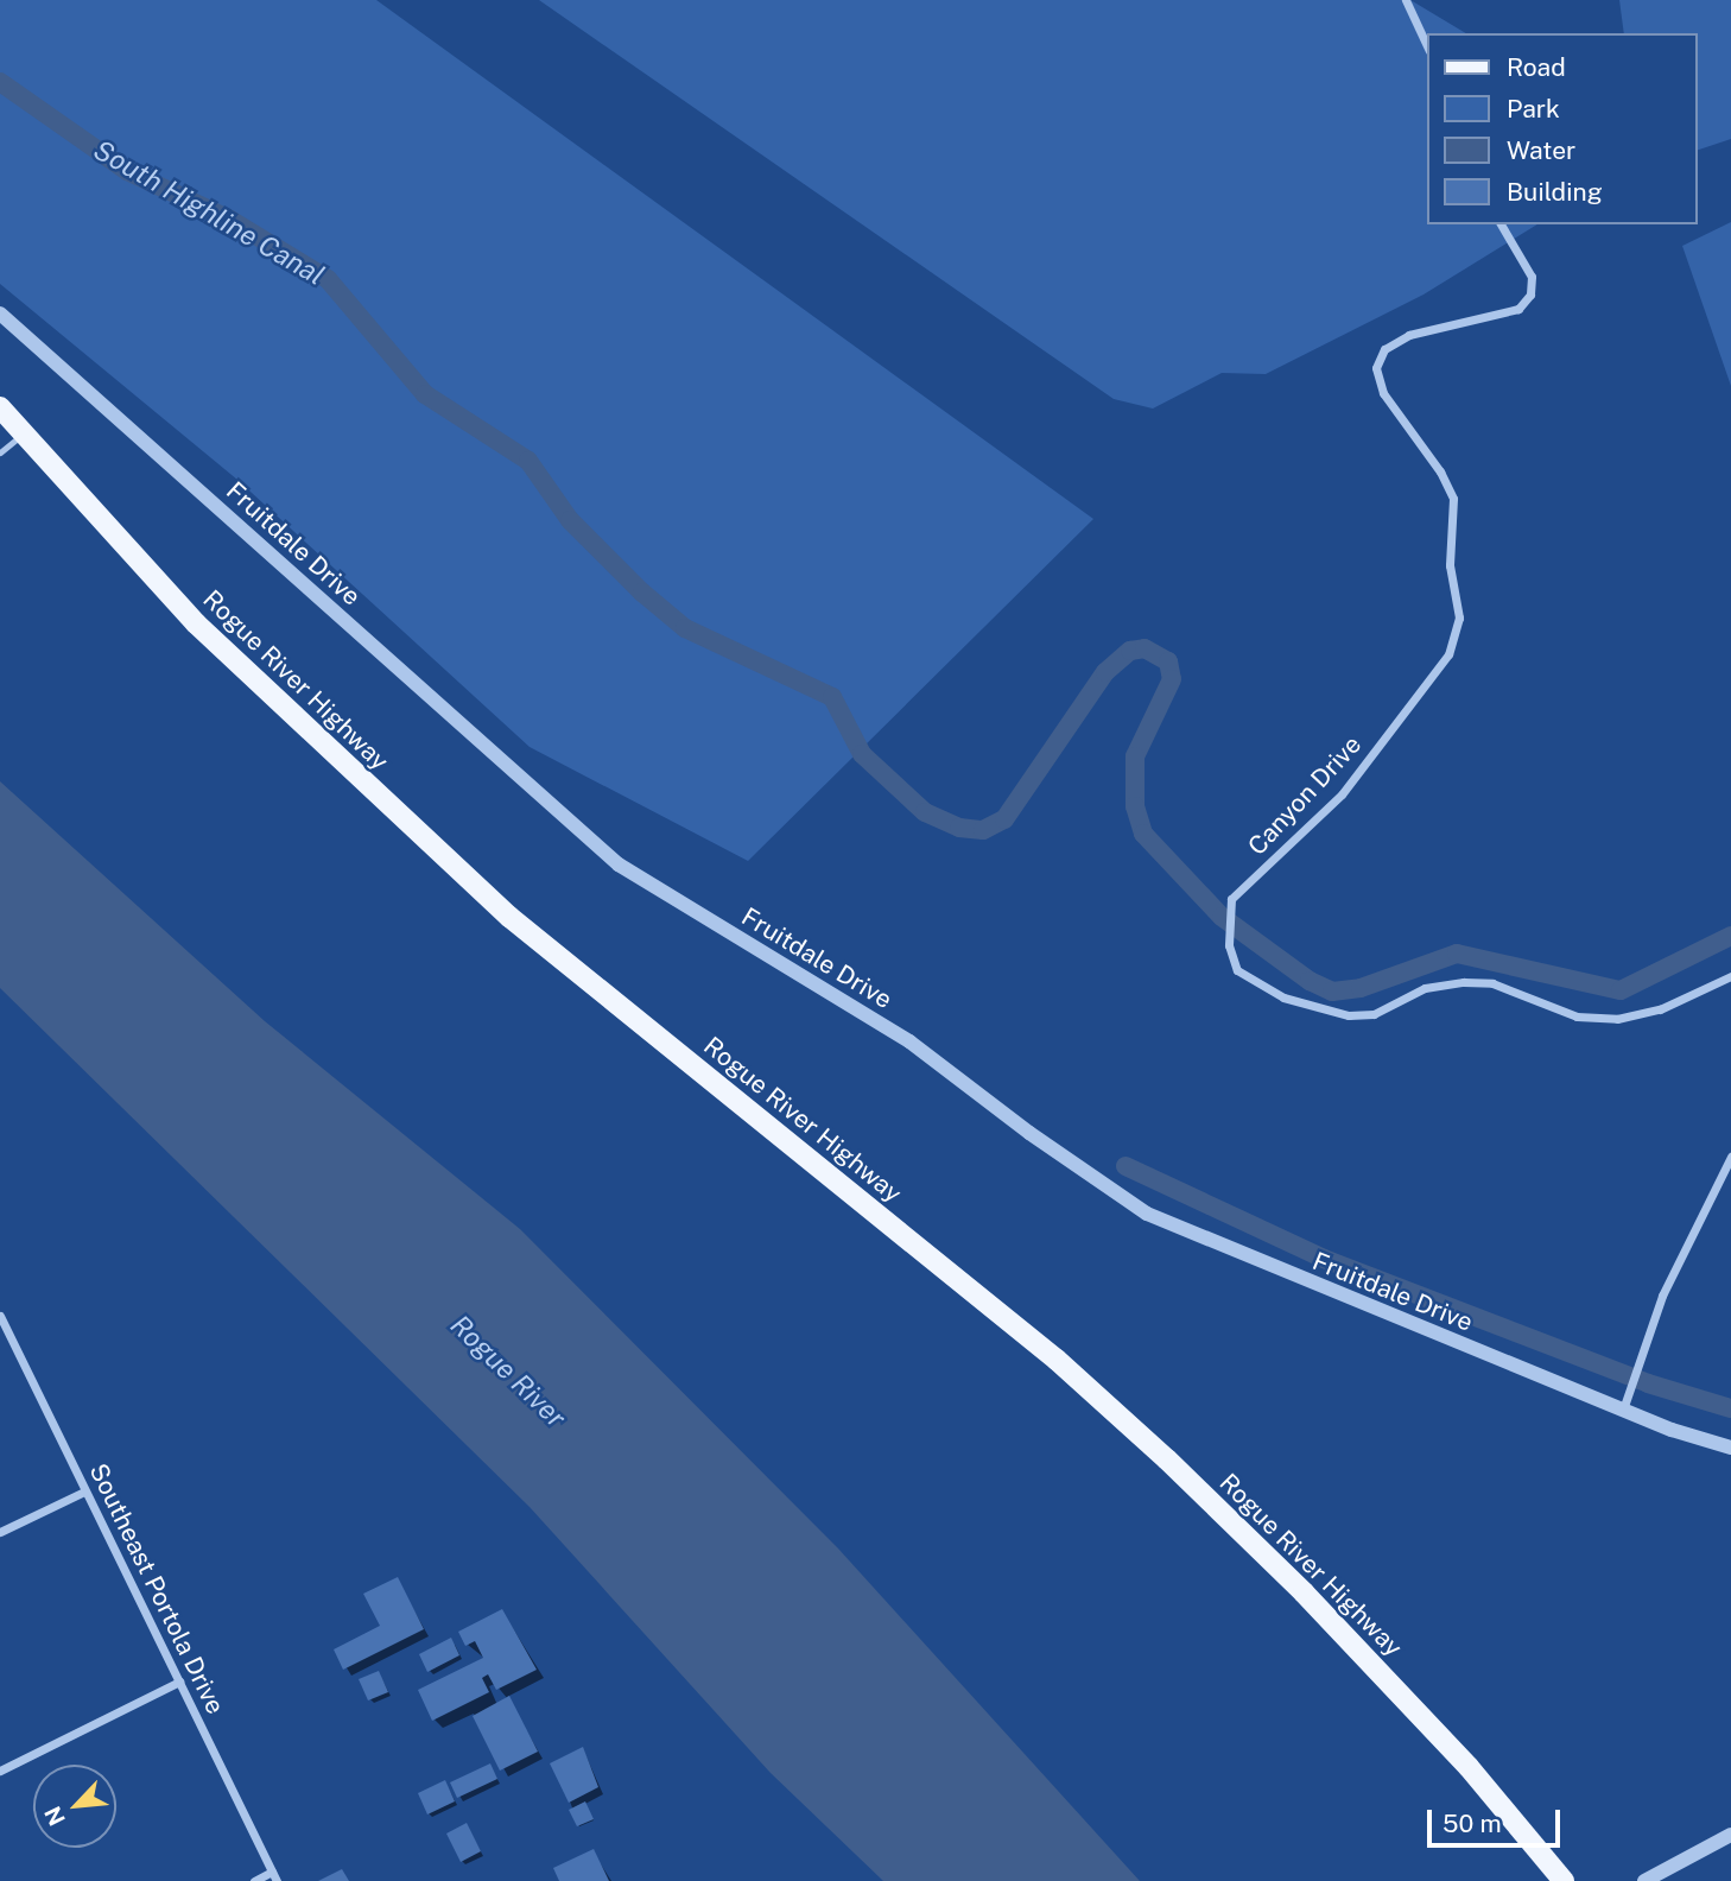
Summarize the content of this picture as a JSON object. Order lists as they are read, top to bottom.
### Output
{
  "streets": {
    "main road": ["Rogue River Highway"],
    "street": ["Fruitdale Drive", "Canyon Drive", "Southeast Portola Drive"]
  },
  "water": ["South Highline Canal", "Rogue River"],
  "legend": [
    "Road",
    "Park",
    "Water",
    "Building"
  ],
  "scale_bar": "50 m",
  "north": "bottom left"
}
